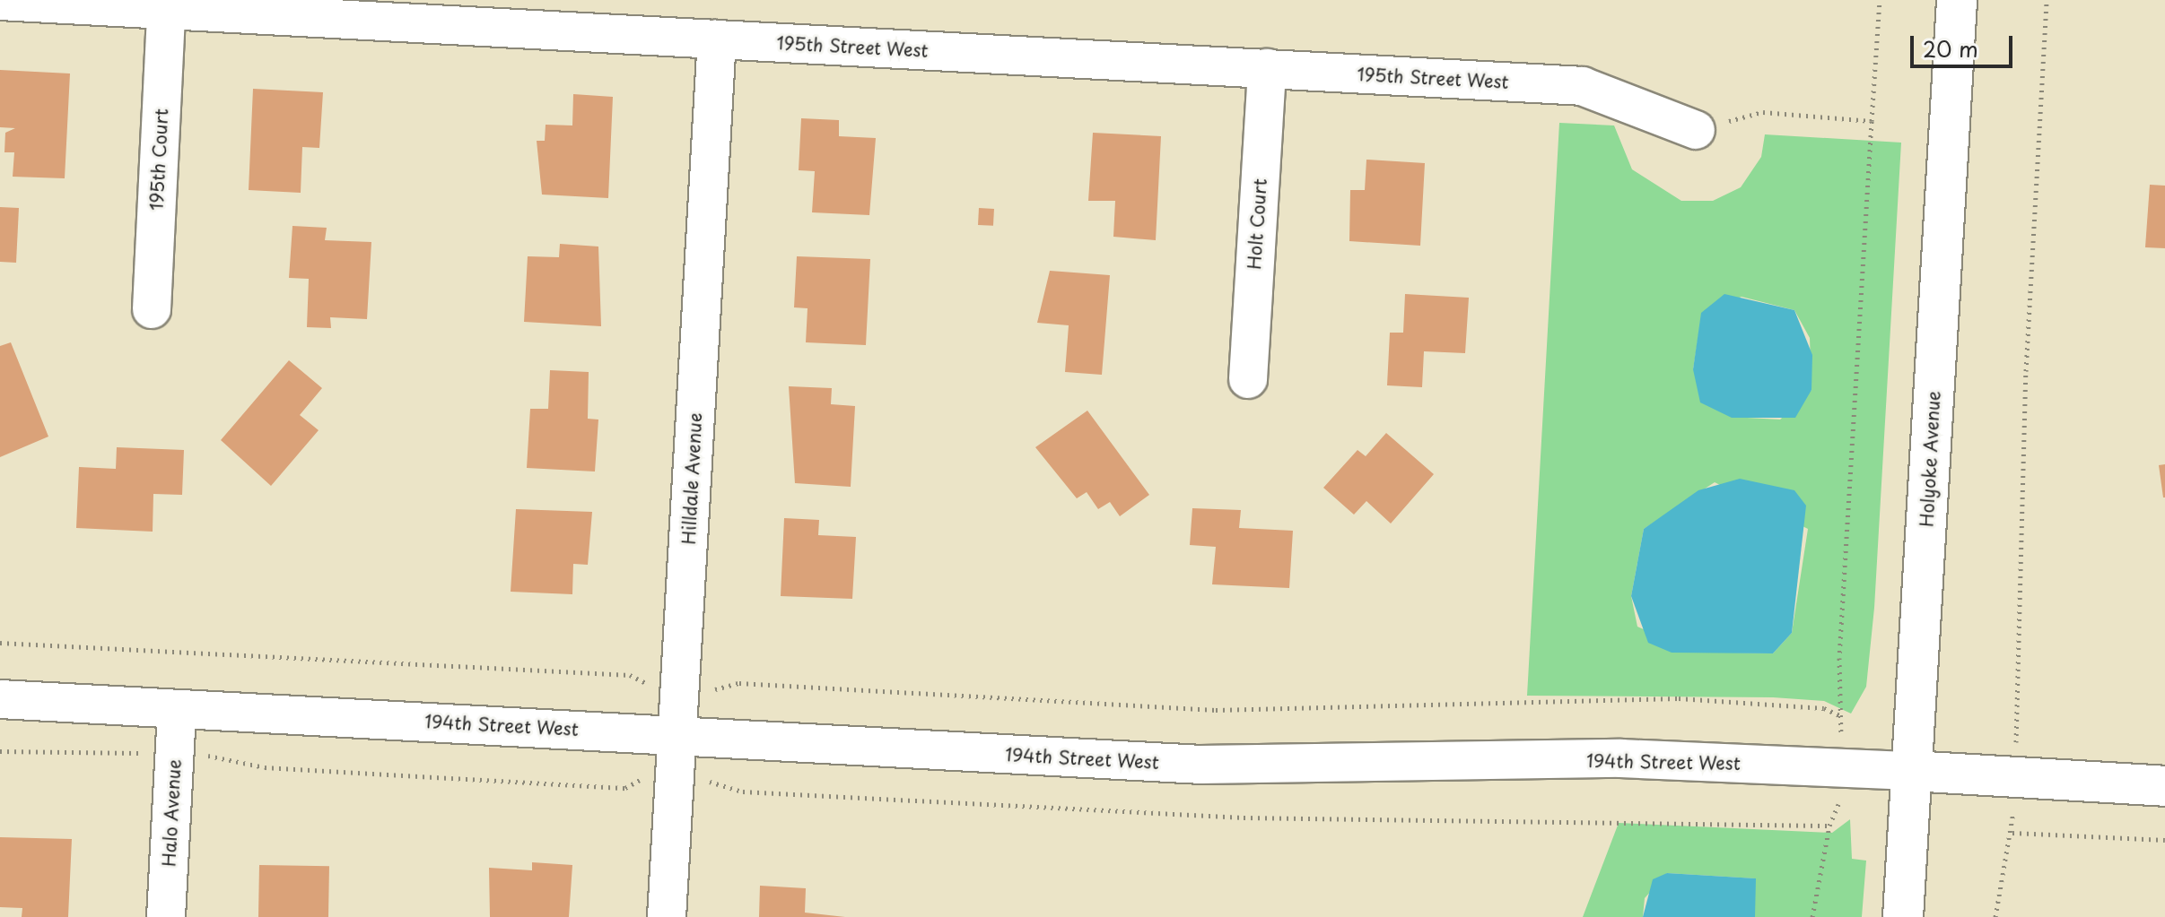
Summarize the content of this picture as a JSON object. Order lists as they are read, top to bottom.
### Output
{
  "streets": {
    "street": [
      "195th Street West",
      "195th Court",
      "Holt Court",
      "Holyoke Avenue",
      "Hilldale Avenue",
      "194th Street West",
      "Halo Avenue"
    ]
  },
  "crossings": [
    ["195th Street West", "195th Court"],
    ["195th Street West", "Holt Court"],
    ["195th Street West", "Hilldale Avenue"],
    ["Holyoke Avenue", "194th Street West"],
    ["Hilldale Avenue", "194th Street West"],
    ["194th Street West", "Halo Avenue"]
  ],
  "scale_bar": "20 m"
}
